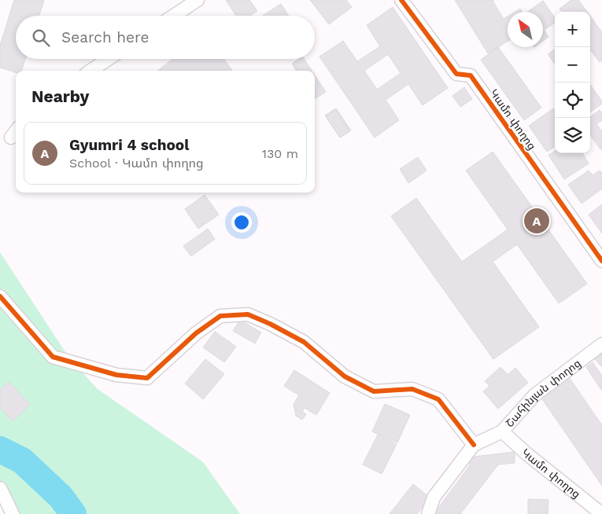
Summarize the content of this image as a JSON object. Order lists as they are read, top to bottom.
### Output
{
  "streets": {
    "street": ["Կամո փողոց", "Շահինյան փողոց"]
  },
  "crossings": [
    ["Կամո փողոց", "Շահինյան փողոց"]
  ],
  "north": "top left",
  "page": {
    "map_buttons": ["+", "−"],
    "search": "Search here",
    "heading": "Nearby",
    "list": [
      {
        "mark": "A",
        "name": "Gyumri 4 school",
        "note": "School · Կամո փողոց",
        "value": "130 m"
      }
    ],
    "pins": "A"
  }
}
